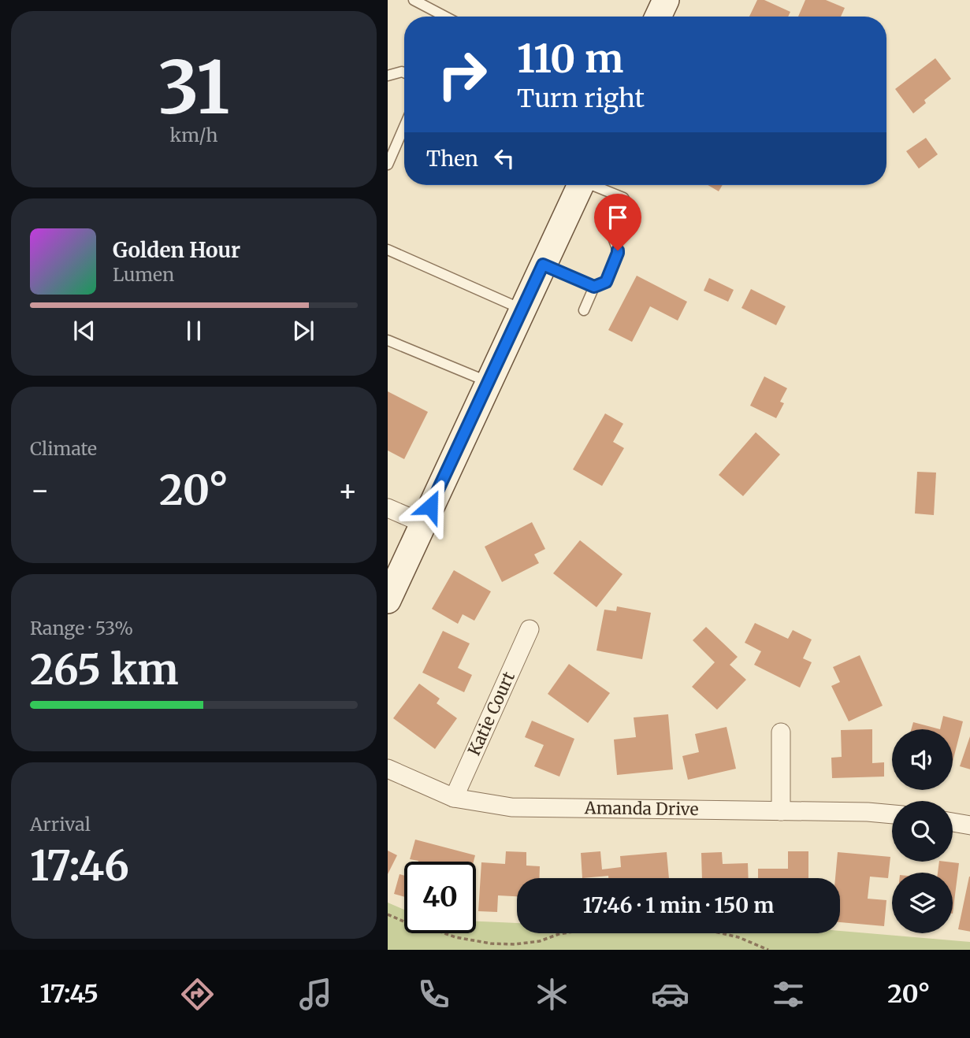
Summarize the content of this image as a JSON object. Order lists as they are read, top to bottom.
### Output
{
  "streets": {
    "street": ["Katie Court", "Amanda Drive"]
  },
  "crossings": [
    ["Katie Court", "Amanda Drive"]
  ],
  "page": {
    "tile": [
      ["31", "km/h"],
      "Climate",
      ["Range · 53%", "265 km"],
      ["Arrival", "17:46"]
    ],
    "turn": ["110 m", "Turn right"],
    "then": "Then",
    "song": ["Golden Hour", "Lumen"],
    "heat": ["−", "20°", "+"],
    "limit": "40",
    "trip": "17:46 · 1 min · 150 m",
    "tabs": ["17:45", "20°"]
  }
}
